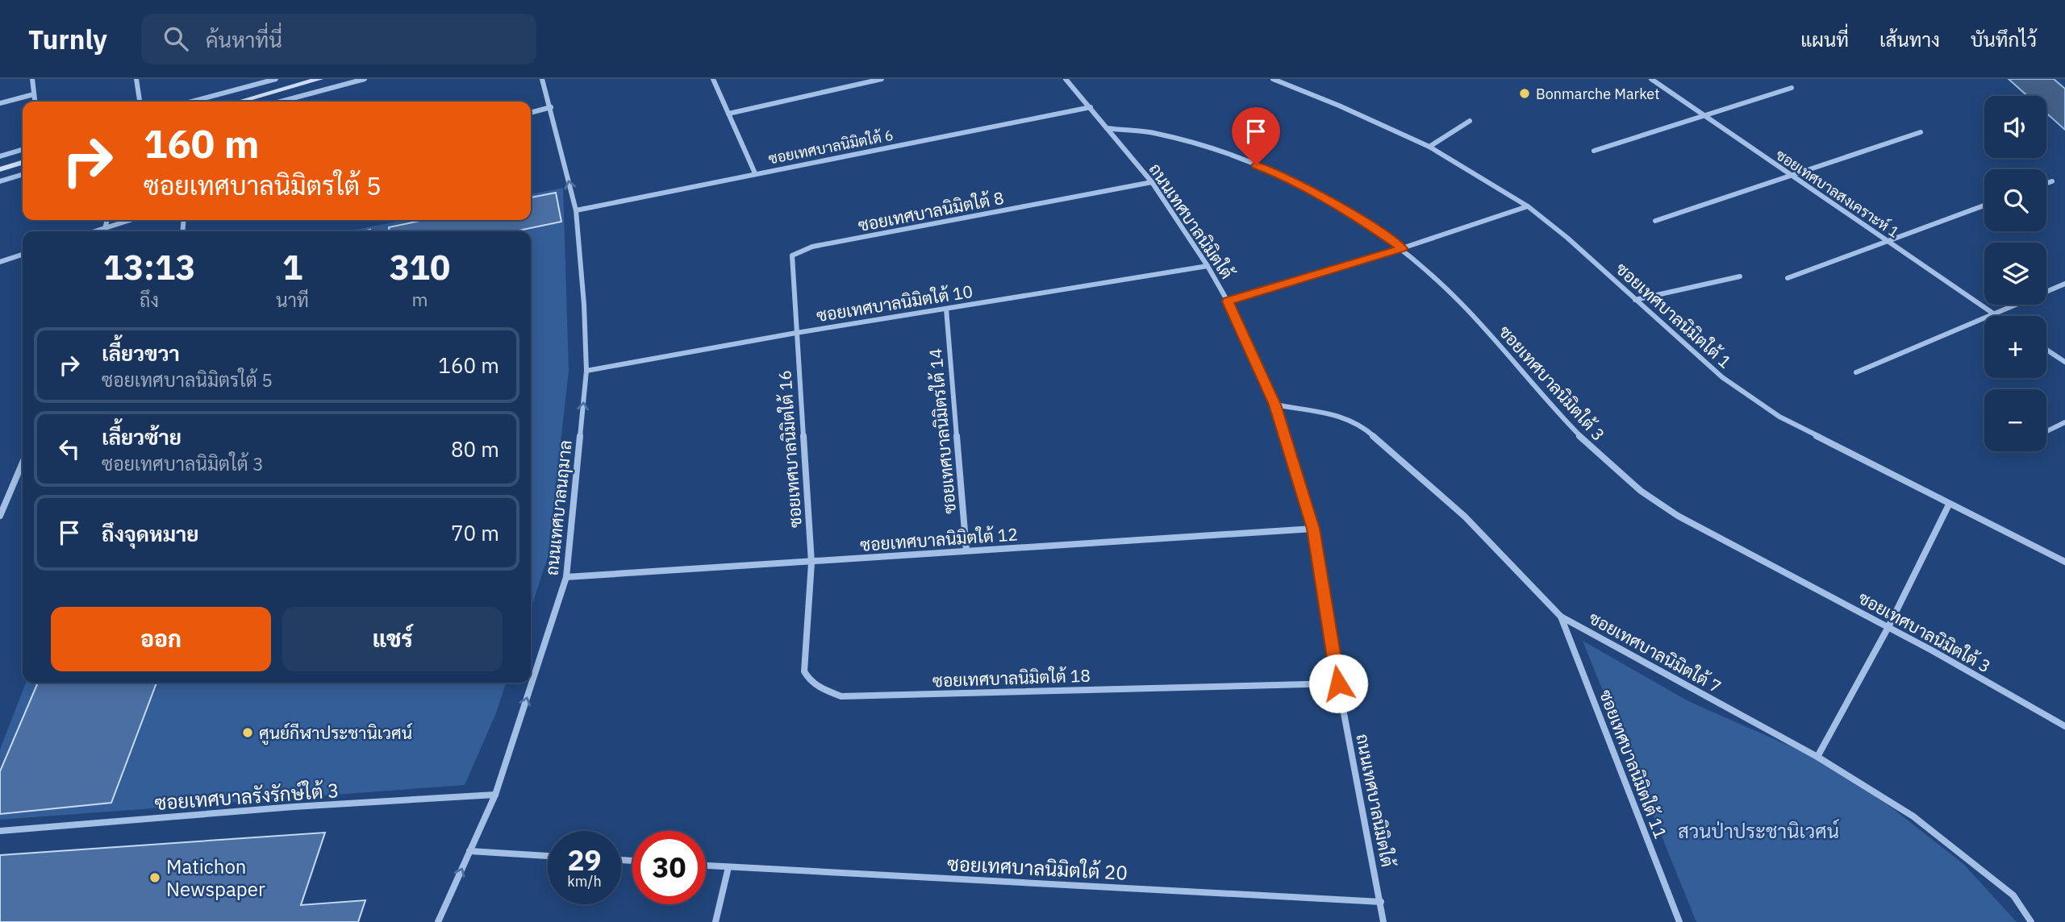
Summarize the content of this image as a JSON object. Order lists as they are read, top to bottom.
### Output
{
  "streets": {
    "street": [
      "ซอยเทศบาลนิมิตใต้ 6",
      "ซอยเทศบาลสงเคราะห์ 1",
      "ซอยเทศบาลนิมิตใต้ 8",
      "ถนนเทศบาลนิมิตใต้",
      "ซอยเทศบาลนิมิตใต้ 10",
      "ซอยเทศบาลนิมิตใต้ 1",
      "ซอยเทศบาลนิมิตใต้ 3",
      "ซอยเทศบาลนิมิตรใต้ 14",
      "ซอยเทศบาลนิมิตใต้ 16",
      "ถนนเทศบาลนฤมาล",
      "ซอยเทศบาลนิมิตใต้ 12",
      "ซอยเทศบาลนิมิตใต้ 7",
      "ซอยเทศบาลนิมิตใต้ 18",
      "ซอยเทศบาลนิมิตใต้ 11",
      "ซอยเทศบาลรังรักษ์ใต้ 3",
      "ซอยเทศบาลนิมิตใต้ 20"
    ]
  },
  "crossings": [
    ["ซอยเทศบาลนิมิตใต้ 6", "ถนนเทศบาลนิมิตใต้"],
    ["ซอยเทศบาลนิมิตใต้ 6", "ถนนเทศบาลนฤมาล"],
    ["ซอยเทศบาลนิมิตใต้ 8", "ถนนเทศบาลนิมิตใต้"],
    ["ซอยเทศบาลนิมิตใต้ 8", "ซอยเทศบาลนิมิตใต้ 10"],
    ["ซอยเทศบาลนิมิตใต้ 8", "ซอยเทศบาลนิมิตใต้ 16"],
    ["ถนนเทศบาลนิมิตใต้", "ซอยเทศบาลนิมิตใต้ 10"],
    ["ถนนเทศบาลนิมิตใต้", "ซอยเทศบาลนิมิตใต้ 3"],
    ["ถนนเทศบาลนิมิตใต้", "ซอยเทศบาลนิมิตใต้ 12"],
    ["ถนนเทศบาลนิมิตใต้", "ซอยเทศบาลนิมิตใต้ 7"],
    ["ถนนเทศบาลนิมิตใต้", "ซอยเทศบาลนิมิตใต้ 18"],
    ["ถนนเทศบาลนิมิตใต้", "ซอยเทศบาลนิมิตใต้ 20"],
    ["ซอยเทศบาลนิมิตใต้ 10", "ซอยเทศบาลนิมิตรใต้ 14"],
    ["ซอยเทศบาลนิมิตใต้ 10", "ซอยเทศบาลนิมิตใต้ 16"],
    ["ซอยเทศบาลนิมิตใต้ 10", "ถนนเทศบาลนฤมาล"],
    ["ซอยเทศบาลนิมิตรใต้ 14", "ซอยเทศบาลนิมิตใต้ 12"],
    ["ซอยเทศบาลนิมิตใต้ 16", "ซอยเทศบาลนิมิตใต้ 12"],
    ["ซอยเทศบาลนิมิตใต้ 16", "ซอยเทศบาลนิมิตใต้ 18"],
    ["ถนนเทศบาลนฤมาล", "ซอยเทศบาลนิมิตใต้ 12"],
    ["ถนนเทศบาลนฤมาล", "ซอยเทศบาลรังรักษ์ใต้ 3"],
    ["ซอยเทศบาลนิมิตใต้ 12", "ซอยเทศบาลนิมิตใต้ 18"],
    ["ซอยเทศบาลนิมิตใต้ 7", "ซอยเทศบาลนิมิตใต้ 11"]
  ],
  "one_way": ["ถนนเทศบาลนฤมาล"],
  "parks": ["สวนป่าประชานิเวศน์"],
  "places": ["Bonmarche Market", "ศูนย์กีฬาประชานิเวศน์", "Matichon Newspaper"],
  "page": {
    "header": "Turnly",
    "search": "ค้นหาที่นี่",
    "nav": ["แผนที่", "เส้นทาง", "บันทึกไว้"],
    "map_buttons": ["+", "−"],
    "turn": ["160 m", "ซอยเทศบาลนิมิตรใต้ 5"],
    "eta": [
      "13:13",
      "ถึง",
      "1",
      "นาที",
      "310",
      "m"
    ],
    "list": [
      {
        "name": "เลี้ยวขวา",
        "note": "ซอยเทศบาลนิมิตรใต้ 5",
        "value": "160 m"
      },
      {
        "name": "เลี้ยวซ้าย",
        "note": "ซอยเทศบาลนิมิตใต้ 3",
        "value": "80 m"
      },
      {
        "name": "ถึงจุดหมาย",
        "value": "70 m"
      }
    ],
    "buttons": ["ออก", "แชร์"],
    "speed": "29 km/h",
    "limit": "30"
  }
}
